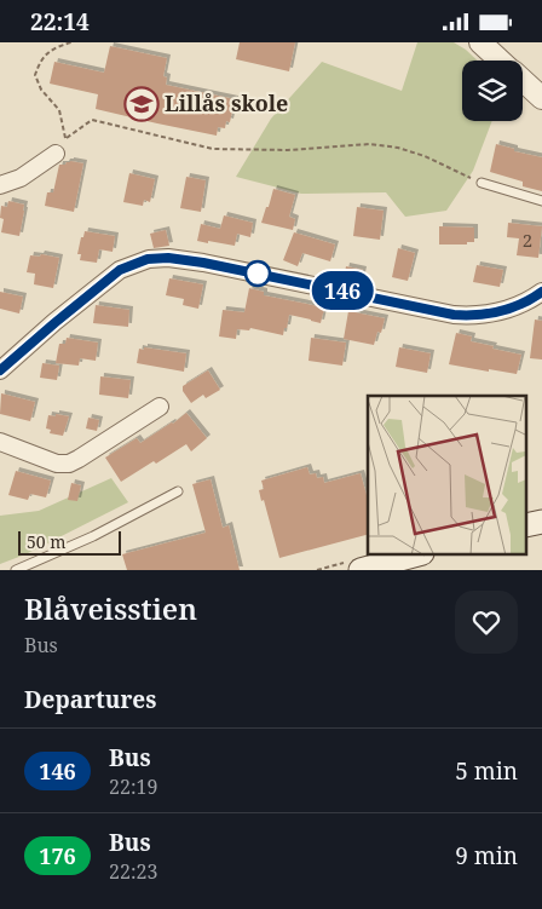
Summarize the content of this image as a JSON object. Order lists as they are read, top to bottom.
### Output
{
  "places": {
    "school or university": ["Lillås skole"]
  },
  "lines": ["bus line 146"],
  "house_numbers": ["2"],
  "scale_bar": "50 m",
  "page": {
    "status": "22:14",
    "on_map": "146",
    "scale": "50 m",
    "heading": [
      ["Blåveisstien", "Bus"],
      "Departures"
    ],
    "list": [
      {
        "mark": "146",
        "name": "Bus",
        "note": "22:19",
        "value": "5 min"
      },
      {
        "mark": "176",
        "name": "Bus",
        "note": "22:23",
        "value": "9 min"
      }
    ]
  }
}
